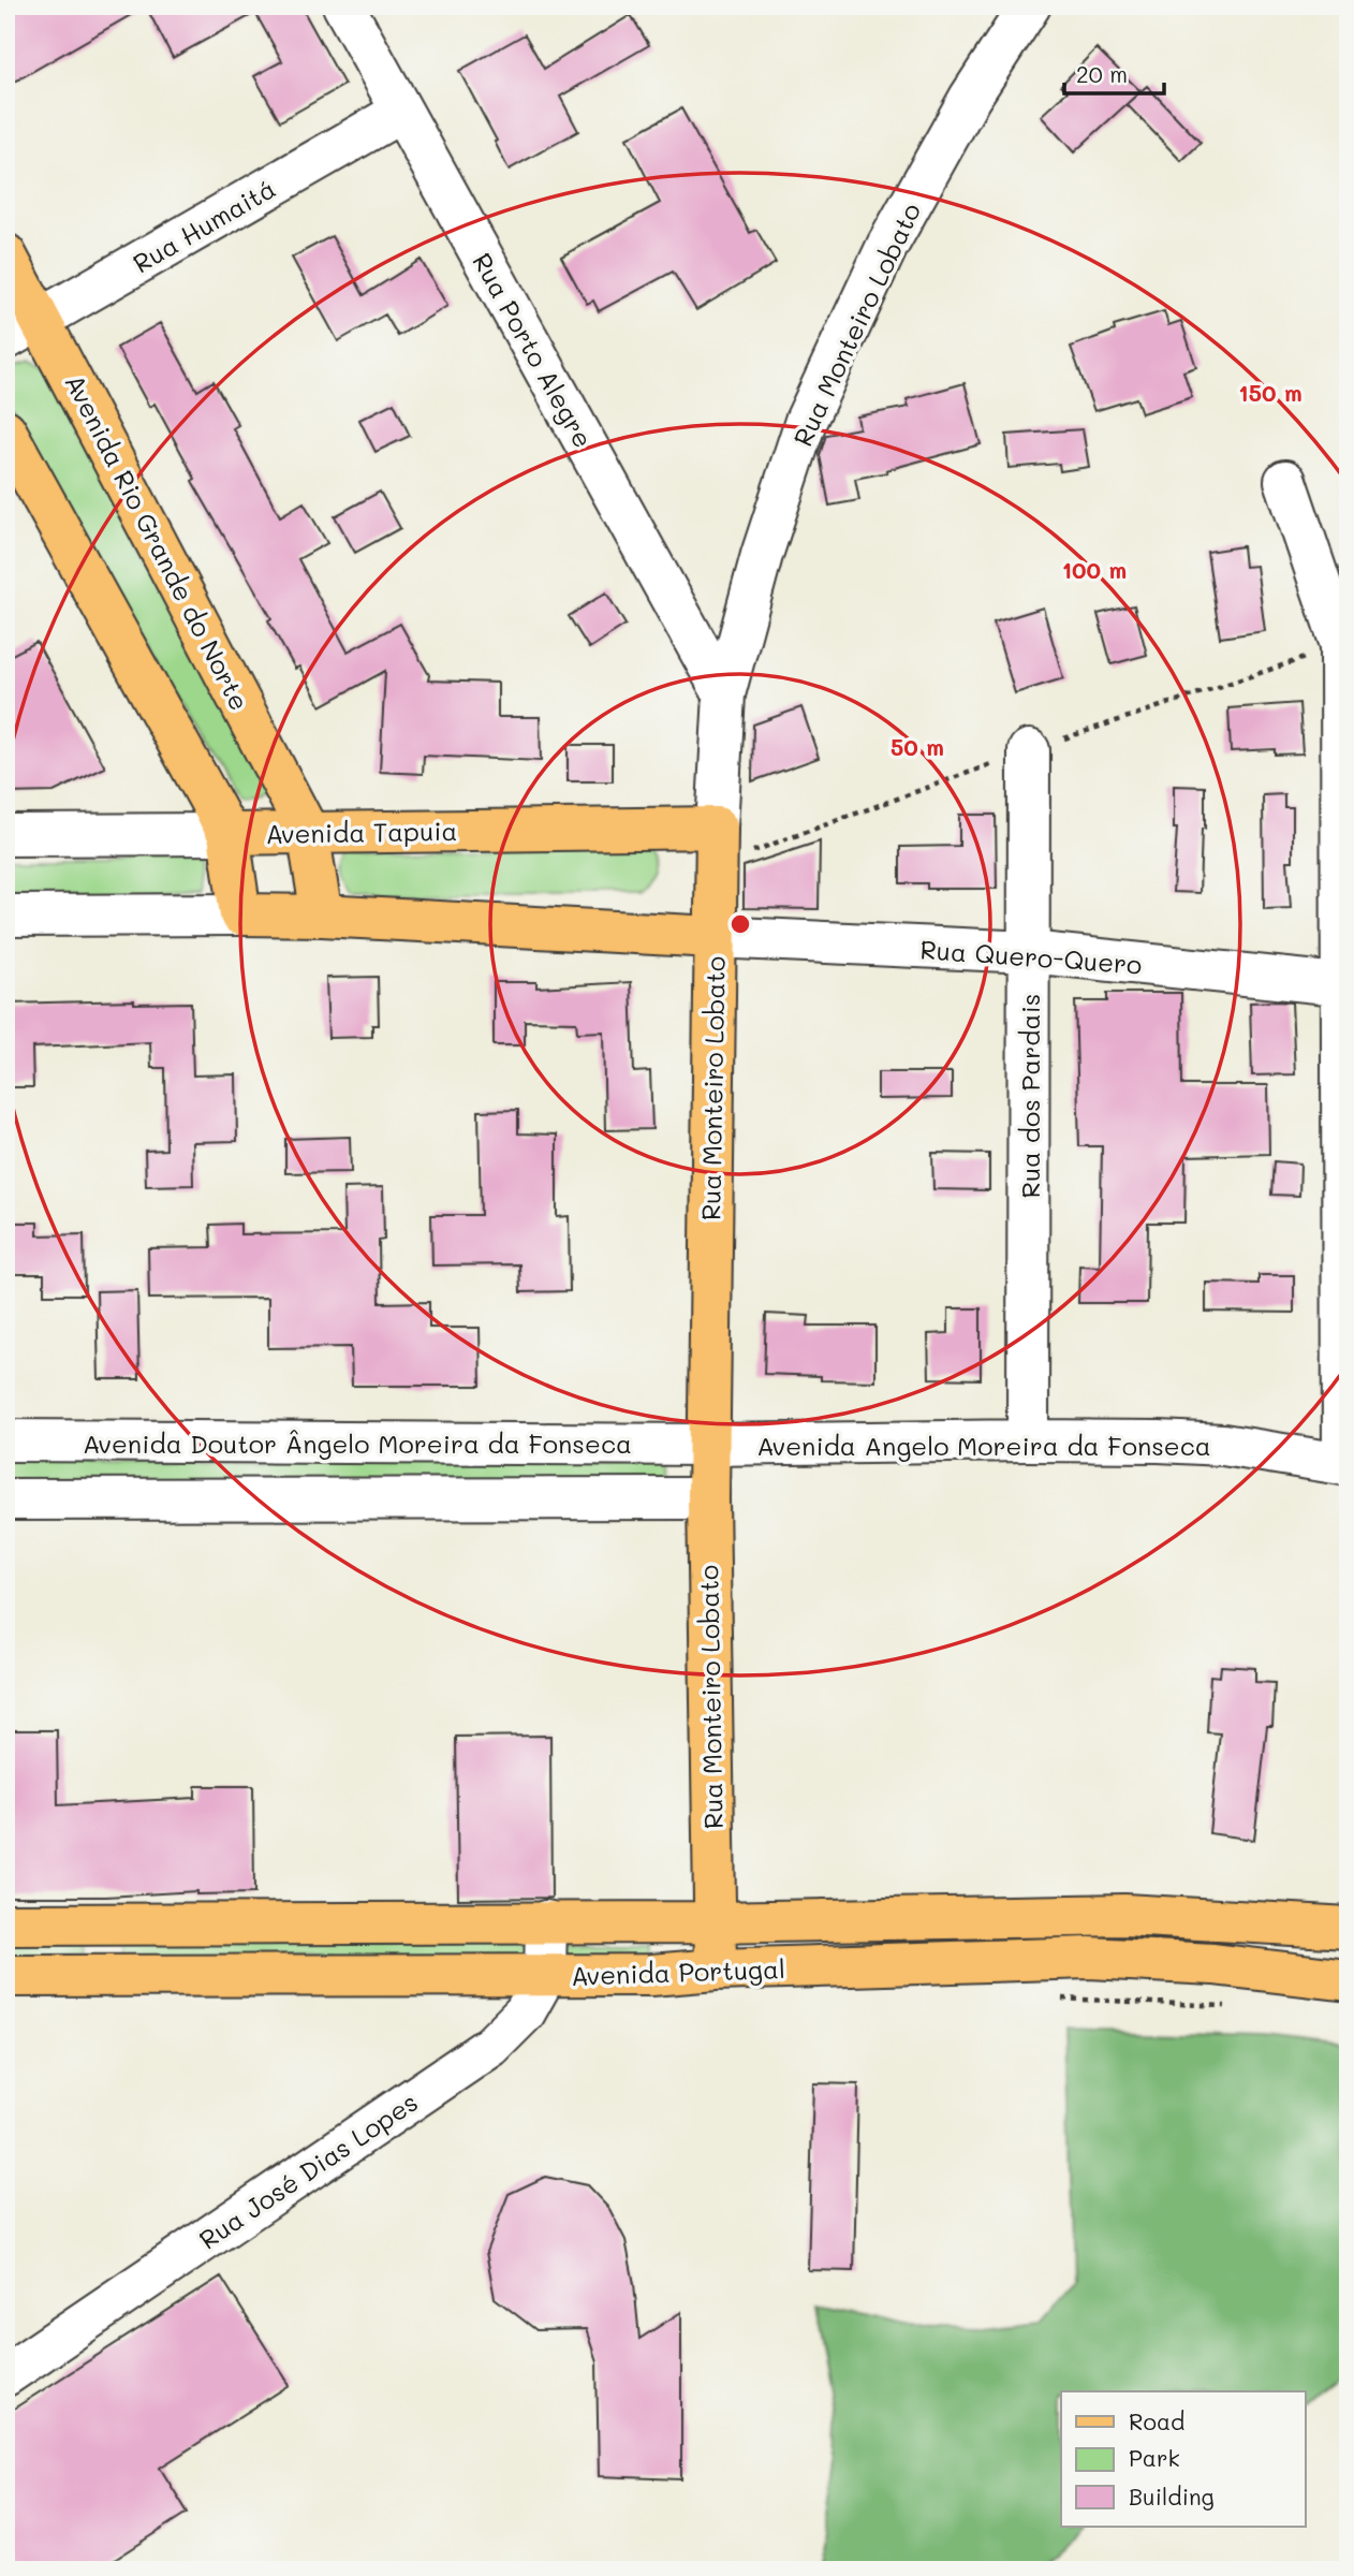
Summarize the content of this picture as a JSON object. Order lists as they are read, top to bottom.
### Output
{
  "streets": {
    "main road": [
      "Rua Monteiro Lobato",
      "Avenida Rio Grande do Norte",
      "Avenida Tapuia",
      "Avenida Portugal"
    ],
    "street": [
      "Rua Humaitá",
      "Rua Porto Alegre",
      "Rua Quero-Quero",
      "Rua dos Pardais",
      "Avenida Doutor Ângelo Moreira da Fonseca",
      "Avenida Angelo Moreira da Fonseca",
      "Rua José Dias Lopes"
    ]
  },
  "crossings": [
    ["Rua Humaitá", "Rua Porto Alegre"],
    ["Rua Humaitá", "Avenida Rio Grande do Norte"],
    ["Rua Monteiro Lobato", "Rua Porto Alegre"],
    ["Rua Monteiro Lobato", "Avenida Tapuia"],
    ["Rua Monteiro Lobato", "Rua Quero-Quero"],
    ["Rua Monteiro Lobato", "Avenida Doutor Ângelo Moreira da Fonseca"],
    ["Rua Monteiro Lobato", "Avenida Angelo Moreira da Fonseca"],
    ["Rua Monteiro Lobato", "Avenida Portugal"],
    ["Avenida Rio Grande do Norte", "Avenida Tapuia"],
    ["Rua Quero-Quero", "Rua dos Pardais"],
    ["Rua dos Pardais", "Avenida Angelo Moreira da Fonseca"],
    ["Avenida Doutor Ângelo Moreira da Fonseca", "Avenida Angelo Moreira da Fonseca"],
    ["Avenida Portugal", "Rua José Dias Lopes"]
  ],
  "legend": ["Road", "Park", "Building"],
  "scale_bar": "20 m",
  "rings": ["150 m", "100 m", "50 m"]
}
